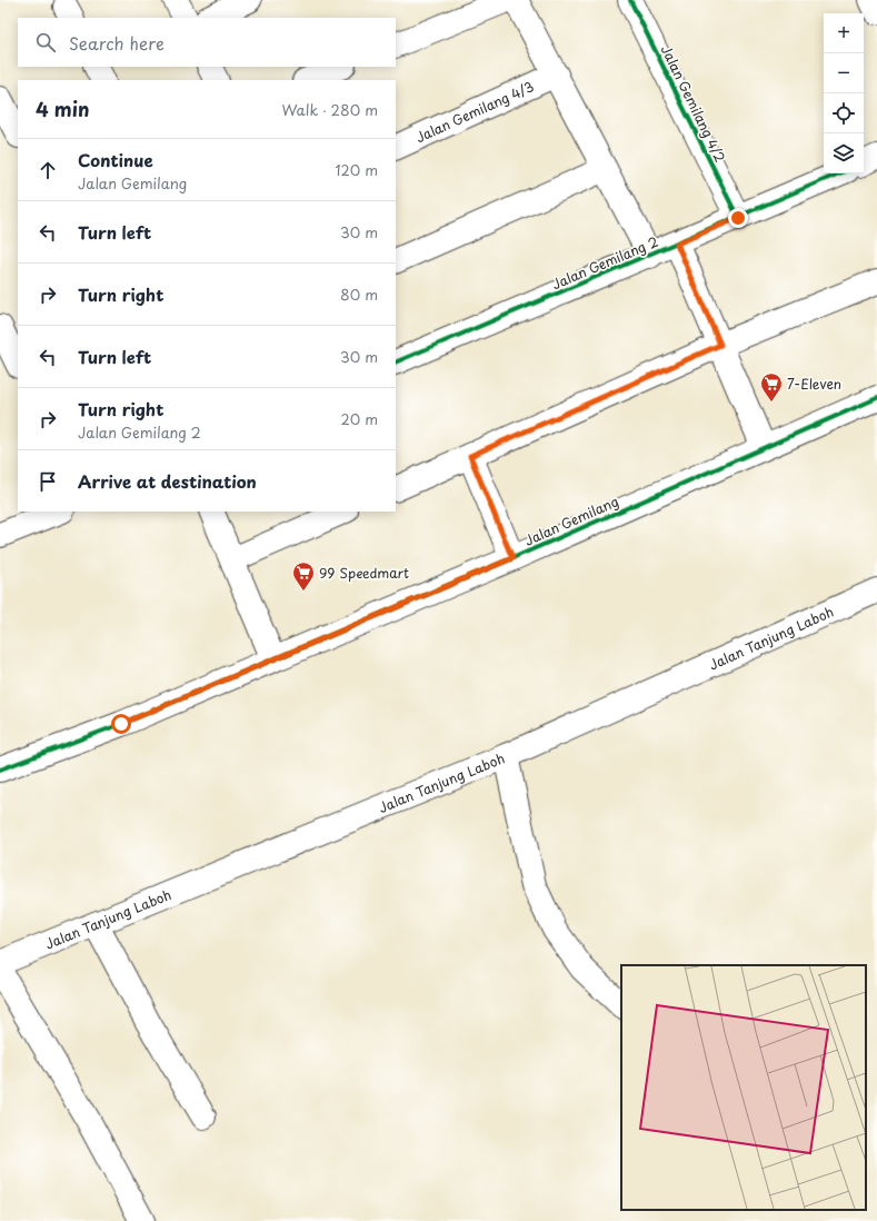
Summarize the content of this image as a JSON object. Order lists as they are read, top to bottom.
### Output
{
  "streets": {
    "main road": [
      "Jalan Gemilang 4/2",
      "Jalan Gemilang 4/3",
      "Jalan Gemilang 2",
      "Jalan Gemilang",
      "Jalan Tanjung Laboh"
    ]
  },
  "crossings": [
    ["Jalan Gemilang 4/2", "Jalan Gemilang 2"]
  ],
  "places": {
    "supermarket": ["7-Eleven", "99 Speedmart"]
  },
  "page": {
    "map_buttons": ["+", "−"],
    "search": "Search here",
    "heading": ["4 min", "Walk · 280 m"],
    "list": [
      ["Continue", "Jalan Gemilang", "120 m"],
      ["Turn left", "30 m"],
      ["Turn right", "80 m"],
      ["Turn left", "30 m"],
      ["Turn right", "Jalan Gemilang 2", "20 m"],
      "Arrive at destination"
    ]
  }
}
